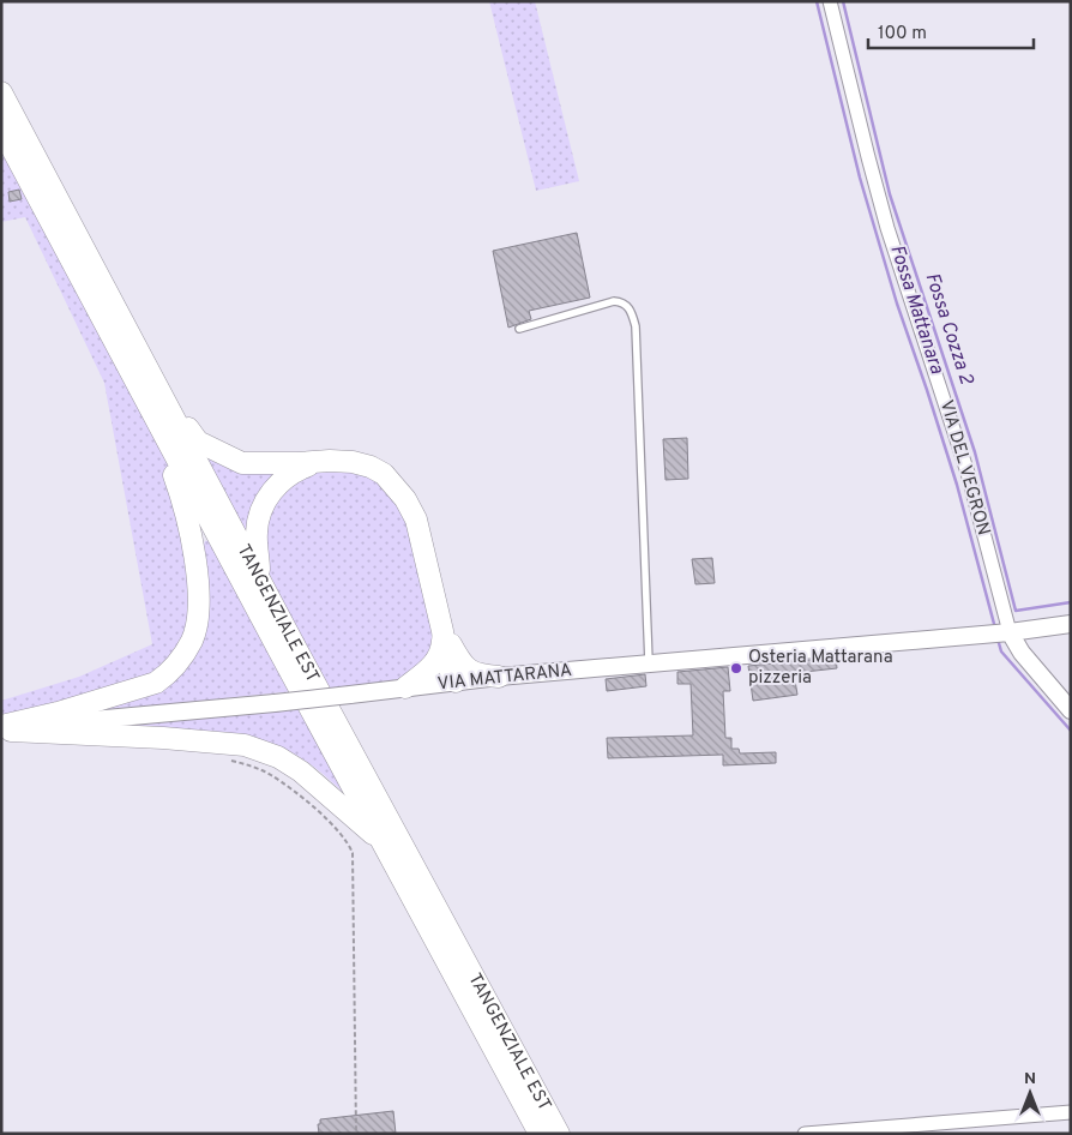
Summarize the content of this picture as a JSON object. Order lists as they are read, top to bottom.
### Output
{
  "streets": {
    "highway": ["TANGENZIALE EST"],
    "street": ["VIA DEL VEGRON", "VIA MATTARANA"]
  },
  "crossings": [
    ["VIA DEL VEGRON", "VIA MATTARANA"]
  ],
  "water": ["Fossa Mattanara", "Fossa Cozza 2"],
  "places": ["Osteria Mattarana pizzeria"],
  "scale_bar": "100 m",
  "north": "top"
}
